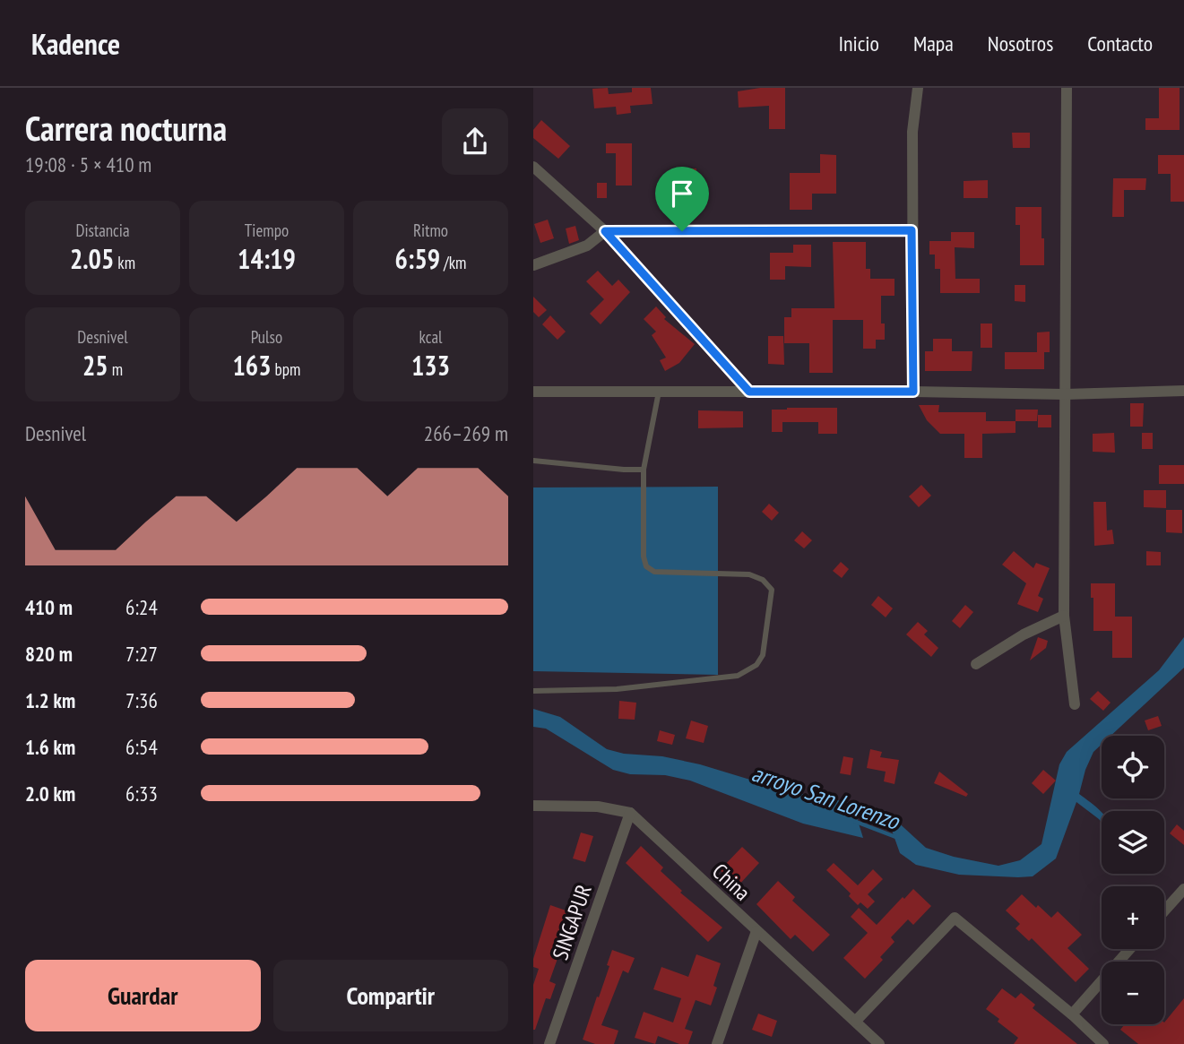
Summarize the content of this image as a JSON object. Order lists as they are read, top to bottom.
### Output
{
  "streets": {
    "street": ["China", "SINGAPUR"]
  },
  "crossings": [
    ["China", "SINGAPUR"]
  ],
  "water": ["arroyo San Lorenzo"],
  "page": {
    "header": "Kadence",
    "nav": [
      "Inicio",
      "Mapa",
      "Nosotros",
      "Contacto"
    ],
    "heading": ["Carrera nocturna", "19:08 · 5 × 410 m"],
    "stats": [
      ["Distancia", "2.05 km"],
      ["Tiempo", "14:19"],
      ["Ritmo", "6:59 /km"],
      ["Desnivel", "25 m"],
      ["Pulso", "163 bpm"],
      ["kcal", "133"]
    ],
    "chart": ["Desnivel", "266–269 m"],
    "list": [
      {
        "name": "410 m",
        "note": "6:24"
      },
      {
        "name": "820 m",
        "note": "7:27"
      },
      {
        "name": "1.2 km",
        "note": "7:36"
      },
      {
        "name": "1.6 km",
        "note": "6:54"
      },
      {
        "name": "2.0 km",
        "note": "6:33"
      }
    ],
    "map_buttons": ["+", "−"],
    "buttons": ["Guardar", "Compartir"]
  }
}
